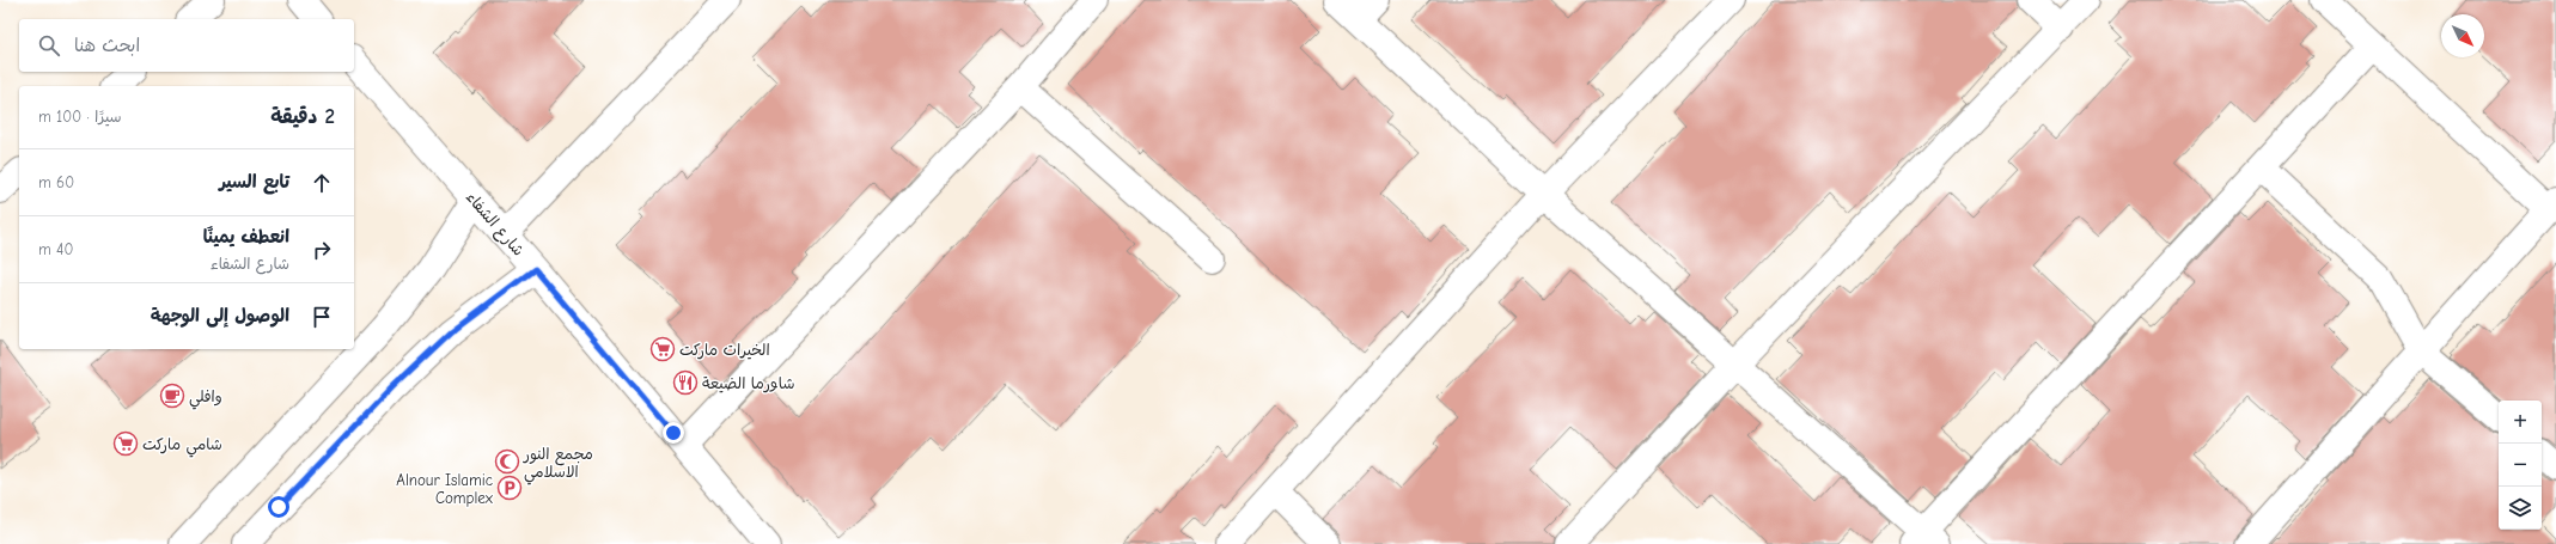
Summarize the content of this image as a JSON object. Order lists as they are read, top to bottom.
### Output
{
  "streets": {
    "street": ["شارع الشفاء"]
  },
  "places": {
    "supermarket": ["الخيرات ماركت", "شامي ماركت"],
    "restaurant": ["شاورما الضيعة"],
    "cafe": ["وافلي"],
    "mosque": ["مجمع النور الاسلامي"],
    "parking": ["Alnour Islamic Complex"]
  },
  "north": "bottom right",
  "page": {
    "search": "ابحث هنا",
    "heading": ["2 دقيقة", "سيرًا · 100 m"],
    "list": [
      ["تابع السير", "60 m"],
      ["انعطف يمينًا", "شارع الشفاء", "40 m"],
      "الوصول إلى الوجهة"
    ],
    "map_buttons": ["+", "−"]
  }
}
